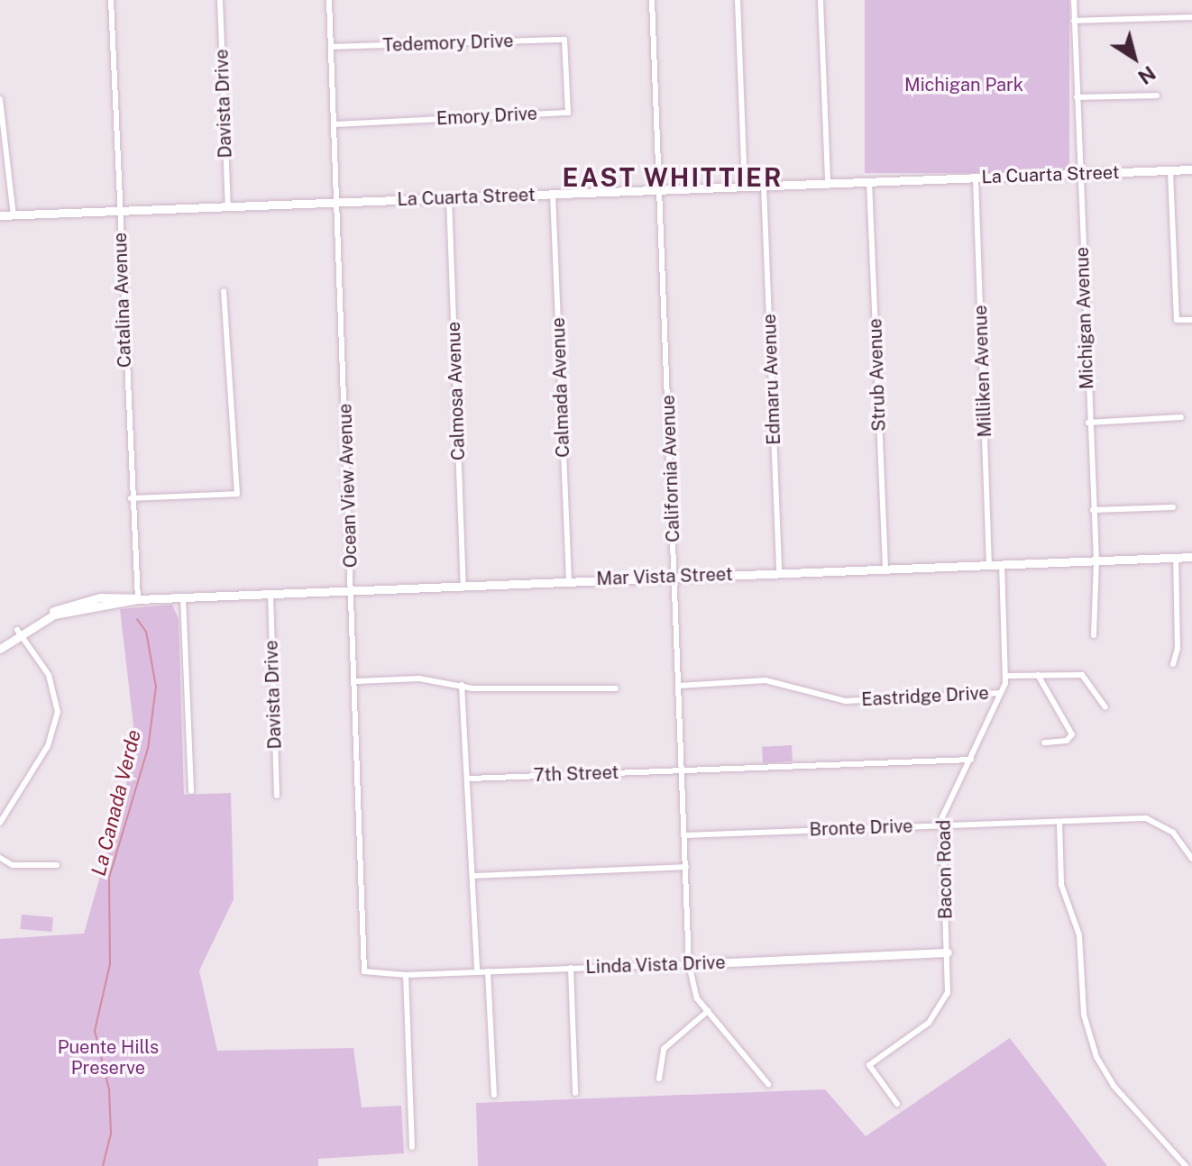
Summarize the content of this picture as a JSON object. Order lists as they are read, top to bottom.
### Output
{
  "streets": {
    "street": [
      "Tedemory Drive",
      "Davista Drive",
      "Emory Drive",
      "La Cuarta Street",
      "Catalina Avenue",
      "Michigan Avenue",
      "Milliken Avenue",
      "Strub Avenue",
      "Edmaru Avenue",
      "Calmada Avenue",
      "Calmosa Avenue",
      "California Avenue",
      "Ocean View Avenue",
      "Mar Vista Street",
      "Eastridge Drive",
      "7th Street",
      "Bronte Drive",
      "Bacon Road",
      "Linda Vista Drive"
    ]
  },
  "crossings": [
    ["Tedemory Drive", "Emory Drive"],
    ["Tedemory Drive", "Ocean View Avenue"],
    ["Davista Drive", "La Cuarta Street"],
    ["Davista Drive", "Mar Vista Street"],
    ["Emory Drive", "Ocean View Avenue"],
    ["La Cuarta Street", "Catalina Avenue"],
    ["La Cuarta Street", "Michigan Avenue"],
    ["La Cuarta Street", "Milliken Avenue"],
    ["La Cuarta Street", "Strub Avenue"],
    ["La Cuarta Street", "Edmaru Avenue"],
    ["La Cuarta Street", "Calmada Avenue"],
    ["La Cuarta Street", "Calmosa Avenue"],
    ["La Cuarta Street", "California Avenue"],
    ["La Cuarta Street", "Ocean View Avenue"],
    ["Catalina Avenue", "Mar Vista Street"],
    ["Michigan Avenue", "Mar Vista Street"],
    ["Milliken Avenue", "Mar Vista Street"],
    ["Strub Avenue", "Mar Vista Street"],
    ["Edmaru Avenue", "Mar Vista Street"],
    ["Calmada Avenue", "Mar Vista Street"],
    ["Calmosa Avenue", "Mar Vista Street"],
    ["California Avenue", "Mar Vista Street"],
    ["California Avenue", "Eastridge Drive"],
    ["California Avenue", "7th Street"],
    ["California Avenue", "Bronte Drive"],
    ["California Avenue", "Linda Vista Drive"],
    ["Ocean View Avenue", "Mar Vista Street"],
    ["Ocean View Avenue", "Linda Vista Drive"],
    ["Mar Vista Street", "Bacon Road"],
    ["Eastridge Drive", "Bacon Road"],
    ["7th Street", "Bacon Road"],
    ["Bronte Drive", "Bacon Road"],
    ["Bacon Road", "Linda Vista Drive"]
  ],
  "districts": ["EAST WHITTIER"],
  "water": ["La Canada Verde"],
  "parks": ["Michigan Park", "Puente Hills Preserve"],
  "north": "bottom right"
}
